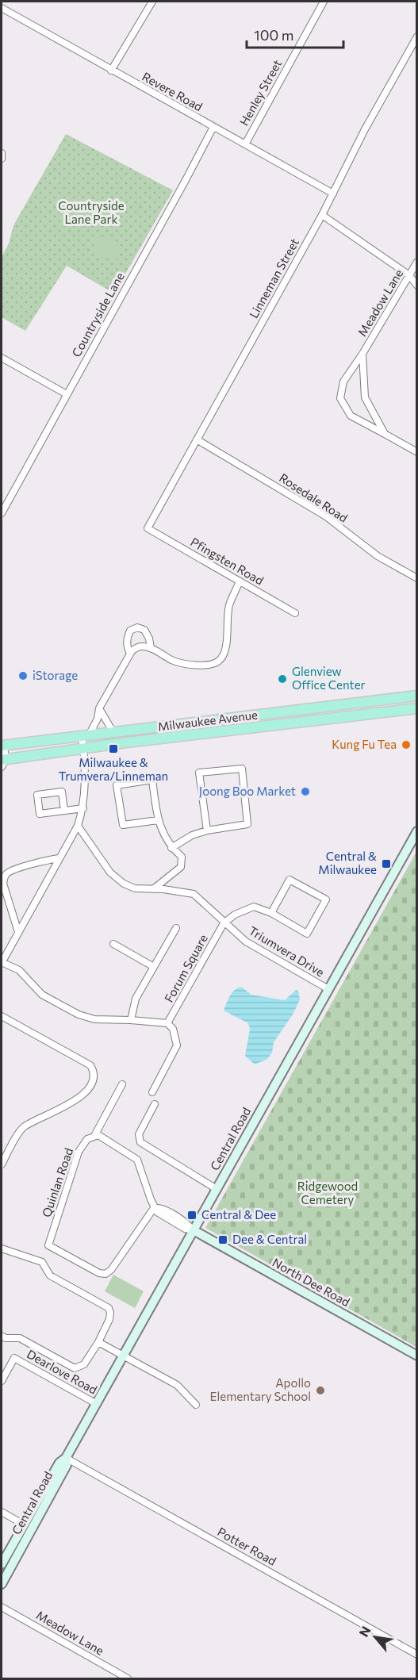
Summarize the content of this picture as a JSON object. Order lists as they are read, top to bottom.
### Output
{
  "streets": {
    "main road": ["Milwaukee Avenue", "Central Road", "North Dee Road"],
    "street": [
      "Revere Road",
      "Henley Street",
      "Linneman Street",
      "Meadow Lane",
      "Countryside Lane",
      "Rosedale Road",
      "Pfingsten Road",
      "Triumvera Drive",
      "Forum Square",
      "Quinlan Road",
      "Dearlove Road",
      "Potter Road"
    ]
  },
  "crossings": [
    ["Revere Road", "Henley Street"],
    ["Revere Road", "Linneman Street"],
    ["Revere Road", "Countryside Lane"],
    ["Linneman Street", "Rosedale Road"],
    ["Linneman Street", "Pfingsten Road"],
    ["Triumvera Drive", "Forum Square"],
    ["Triumvera Drive", "Central Road"],
    ["Central Road", "North Dee Road"],
    ["Central Road", "Dearlove Road"],
    ["Central Road", "Potter Road"]
  ],
  "parks": ["Countryside Lane Park", "Ridgewood Cemetery"],
  "places": {
    "other": [
      "iStorage",
      "Glenview Office Center",
      "Kung Fu Tea",
      "Joong Boo Market",
      "Apollo Elementary School"
    ],
    "transit": [
      "Milwaukee & Trumvera/Linneman",
      "Central & Milwaukee",
      "Central & Dee",
      "Dee & Central"
    ]
  },
  "scale_bar": "100 m",
  "north": "top left"
}
